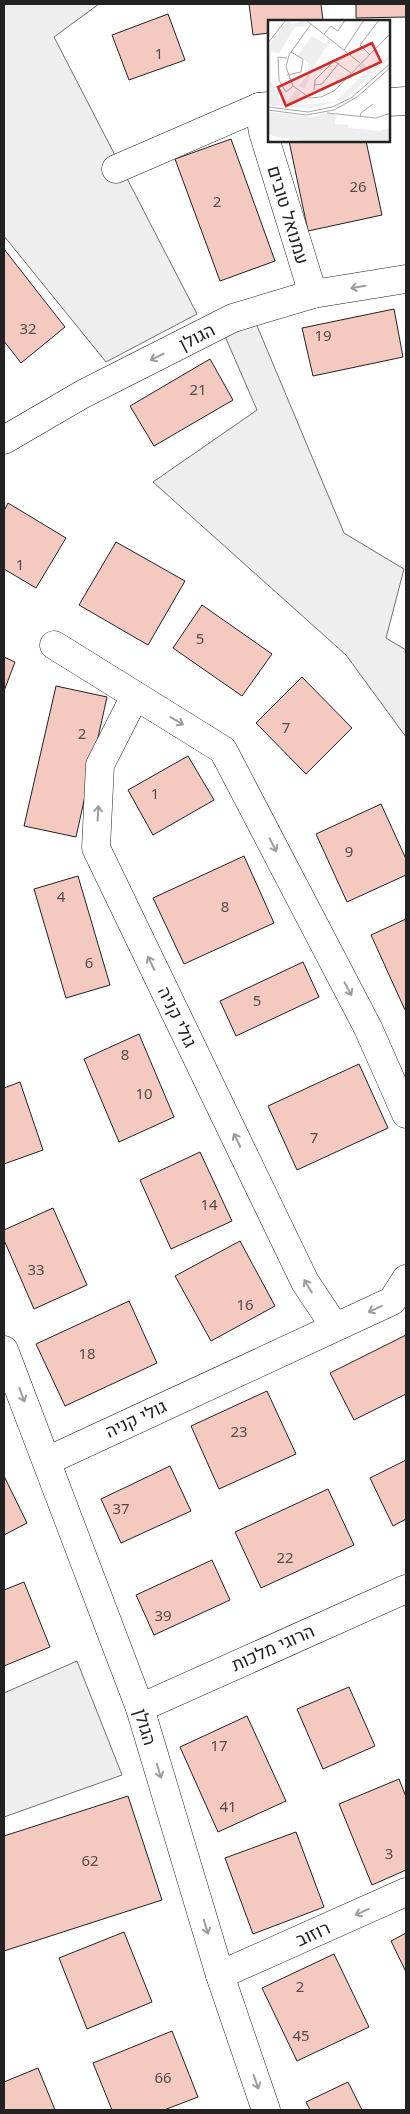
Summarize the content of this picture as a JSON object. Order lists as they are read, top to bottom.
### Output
{
  "streets": {
    "street": [
      "עמנואל טובים",
      "הגולן",
      "גולי קניה",
      "הרוגי מלכות",
      "רוזוב"
    ]
  },
  "crossings": [
    ["עמנואל טובים", "הגולן"],
    ["הגולן", "גולי קניה"],
    ["הגולן", "הרוגי מלכות"],
    ["הגולן", "רוזוב"]
  ],
  "one_way": ["רוזוב"],
  "house_numbers": [
    "1",
    "26",
    "2",
    "32",
    "19",
    "21",
    "1",
    "5",
    "7",
    "2",
    "1",
    "9",
    "4",
    "8",
    "6",
    "5",
    "8",
    "10",
    "7",
    "14",
    "33",
    "16",
    "18",
    "23",
    "37",
    "22",
    "39",
    "17",
    "41",
    "3",
    "62",
    "2",
    "45",
    "66"
  ]
}
